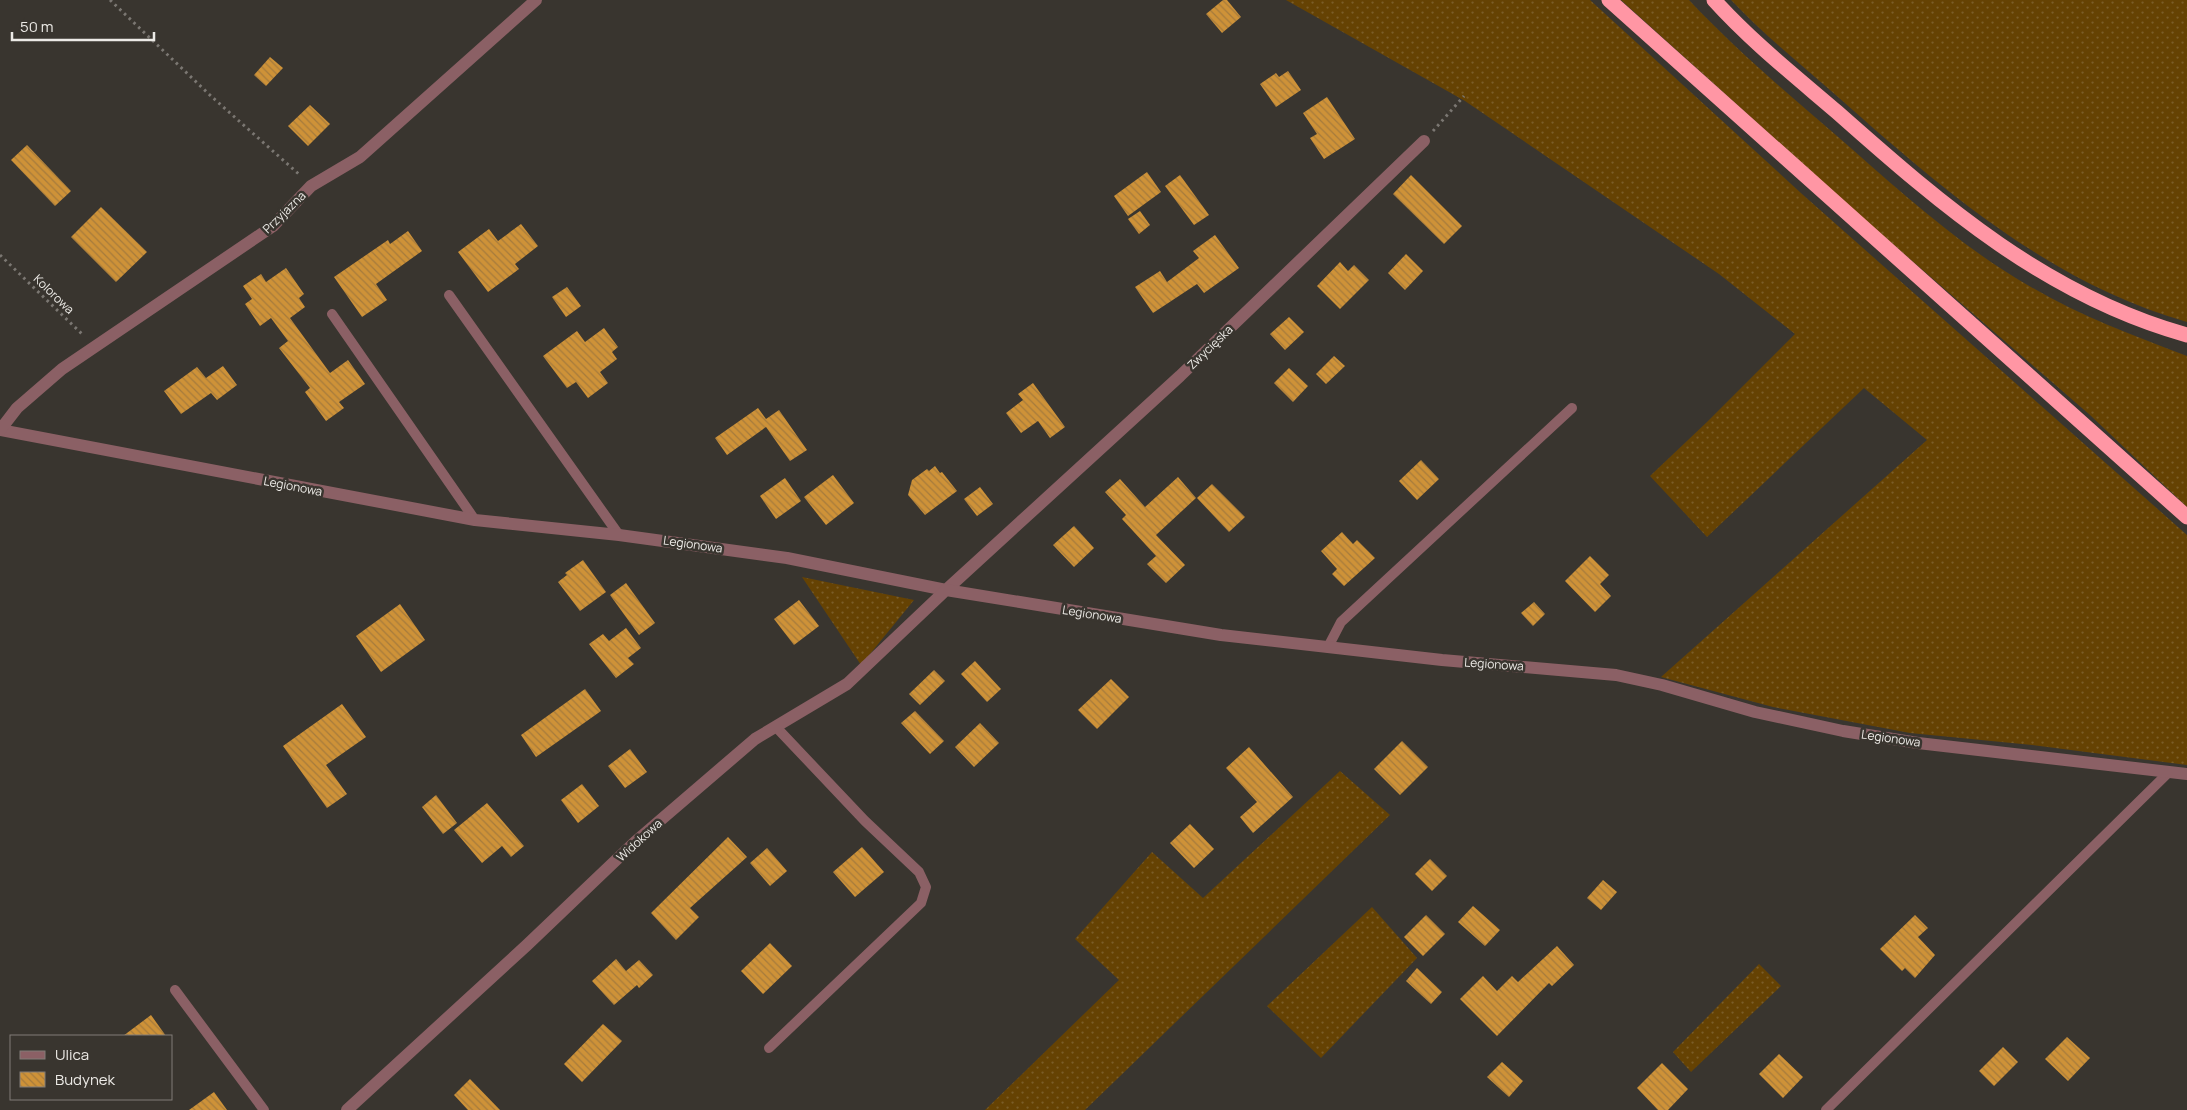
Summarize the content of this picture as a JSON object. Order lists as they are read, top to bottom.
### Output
{
  "streets": {
    "street": [
      "Przyjazna",
      "Zwycięska",
      "Legionowa",
      "Widokowa"
    ],
    "path": ["Kolorowa"]
  },
  "crossings": [
    ["Przyjazna", "Kolorowa"],
    ["Przyjazna", "Legionowa"],
    ["Zwycięska", "Legionowa"],
    ["Zwycięska", "Widokowa"],
    ["Legionowa", "Widokowa"]
  ],
  "legend": ["Ulica", "Budynek"],
  "scale_bar": "50 m"
}
